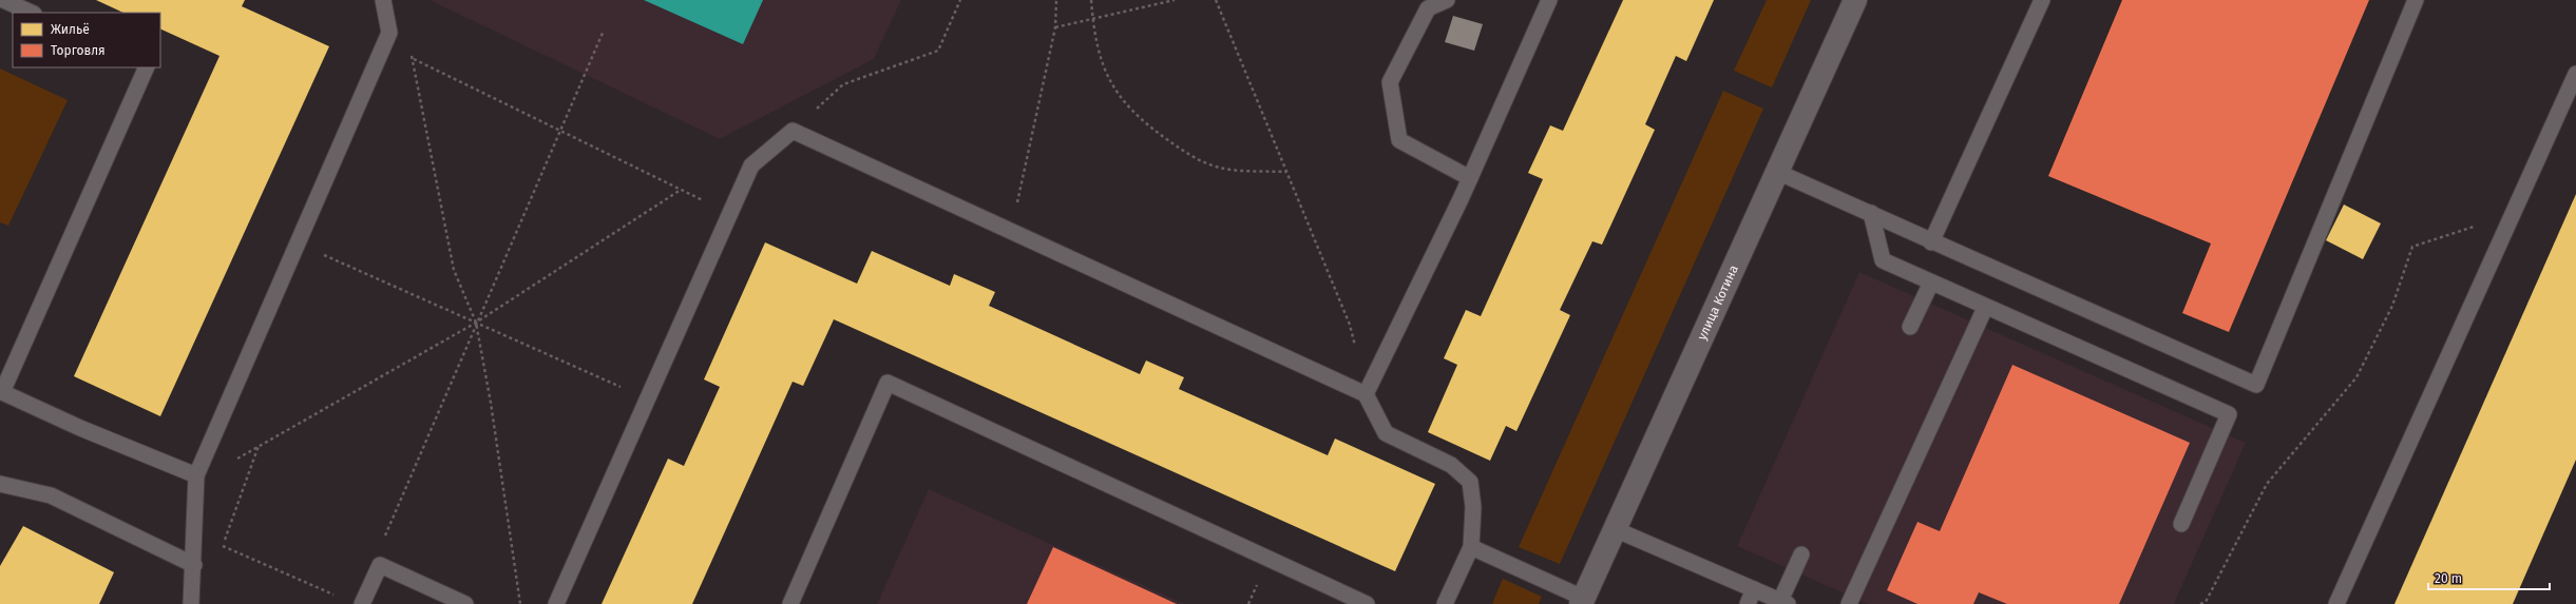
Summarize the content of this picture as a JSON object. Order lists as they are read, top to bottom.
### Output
{
  "streets": {
    "street": ["улица Котина"]
  },
  "legend": ["Жильё", "Торговля"],
  "scale_bar": "20 m"
}
